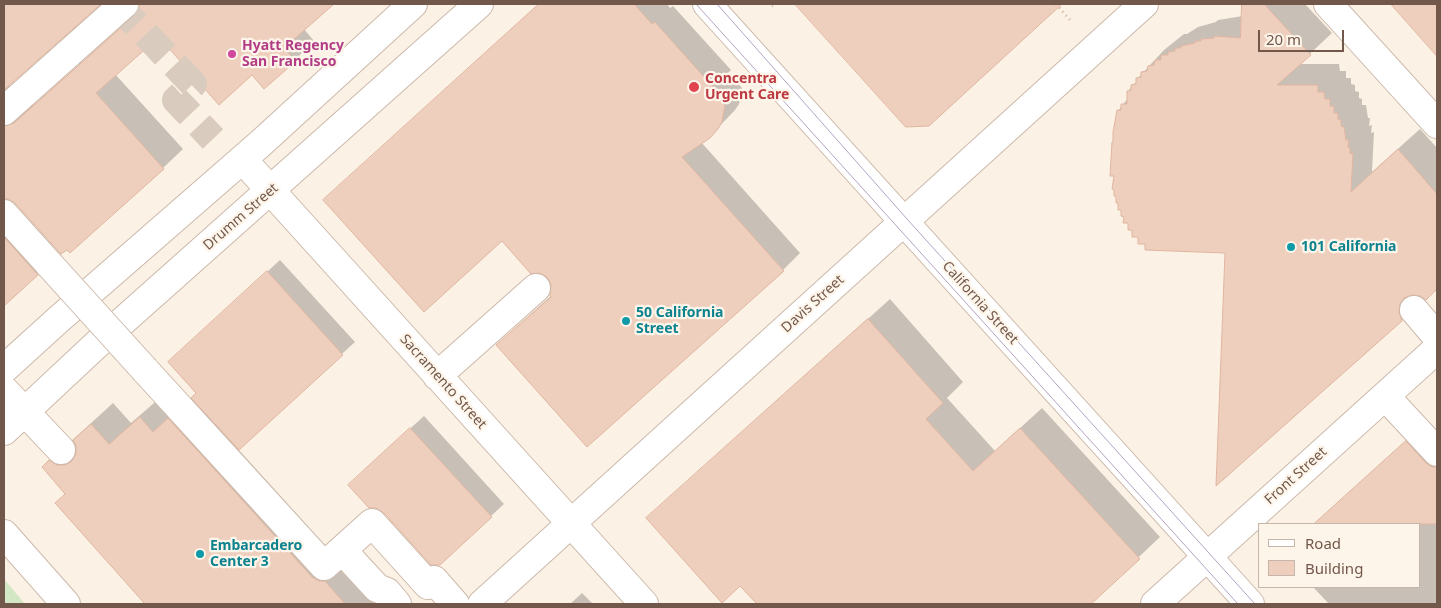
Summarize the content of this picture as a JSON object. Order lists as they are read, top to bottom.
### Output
{
  "streets": {
    "street": [
      "Drumm Street",
      "California Street",
      "Davis Street",
      "Sacramento Street",
      "Front Street"
    ]
  },
  "crossings": [
    ["Drumm Street", "Sacramento Street"],
    ["California Street", "Davis Street"],
    ["California Street", "Front Street"],
    ["Davis Street", "Sacramento Street"]
  ],
  "places": [
    "Hyatt Regency San Francisco",
    "Concentra Urgent Care",
    "101 California",
    "50 California Street",
    "Embarcadero Center 3"
  ],
  "legend": ["Road", "Building"],
  "scale_bar": "20 m"
}
